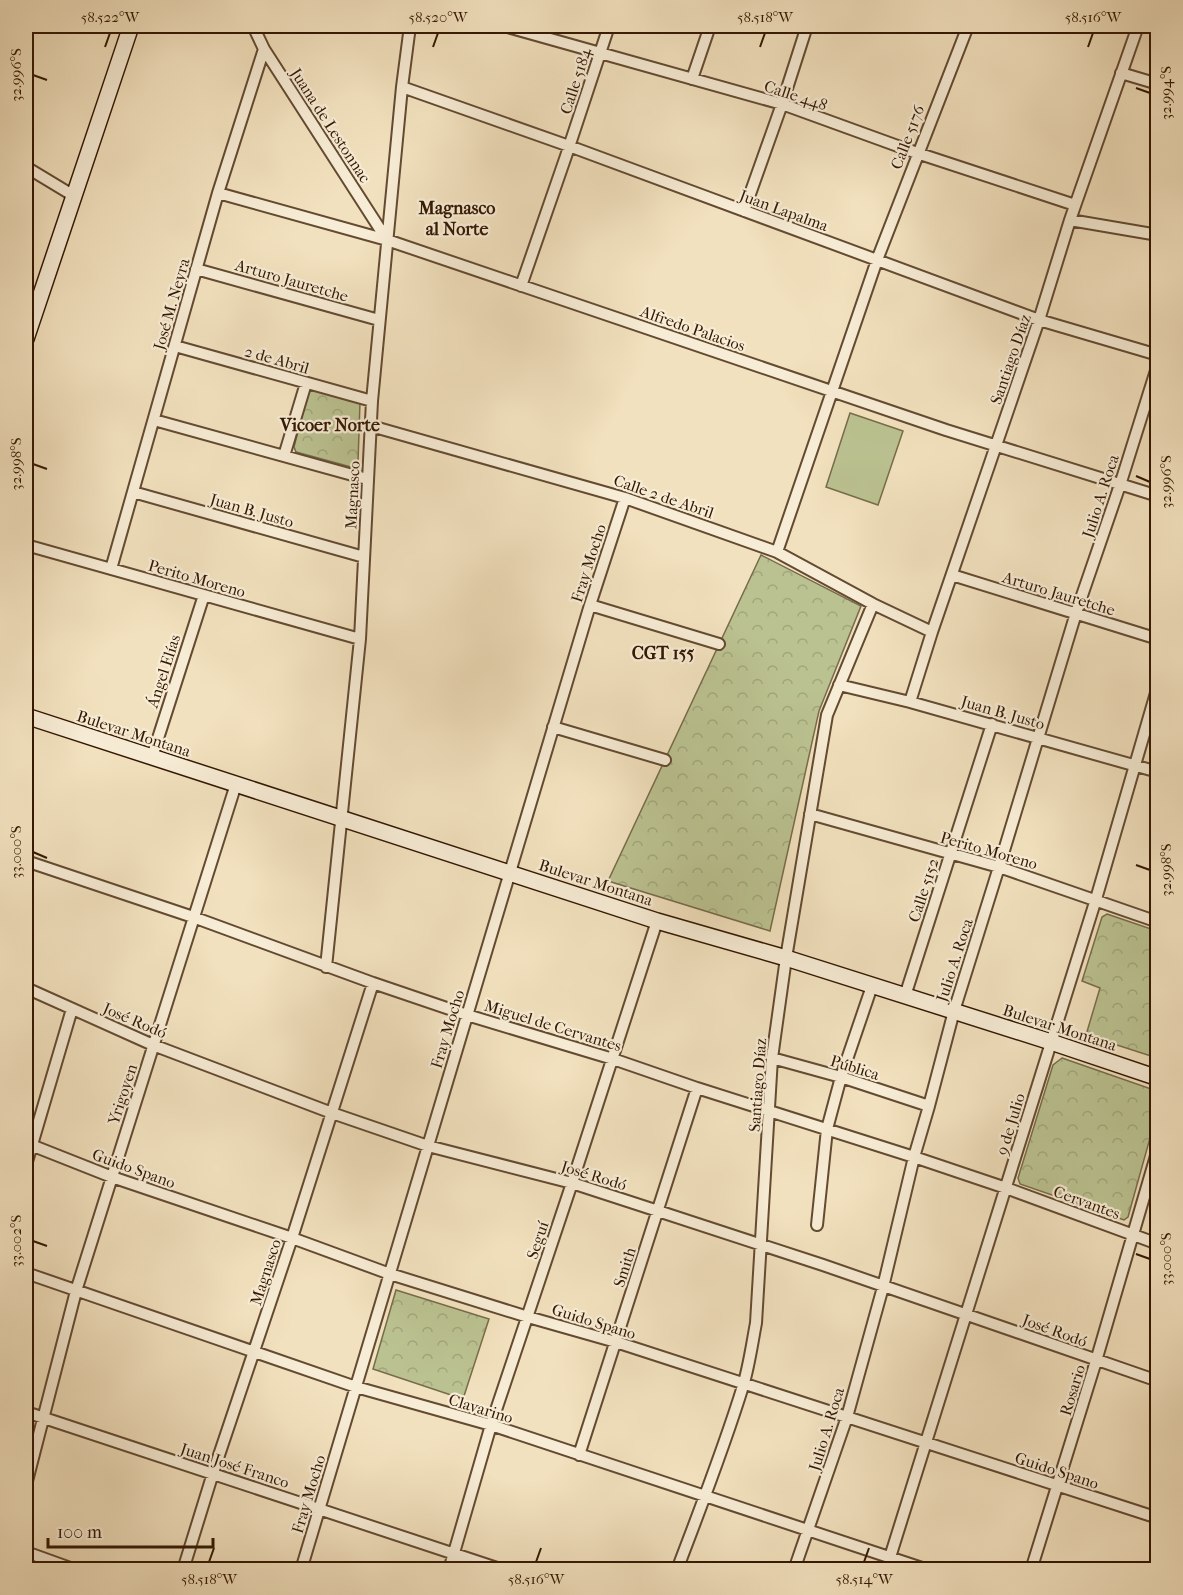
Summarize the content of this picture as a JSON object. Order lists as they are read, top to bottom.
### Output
{
  "streets": {
    "main road": ["Bulevar Montana"],
    "street": [
      "Calle 5184",
      "Calle 448",
      "Juana de Lestonnac",
      "Calle 5176",
      "Juan Lapalma",
      "Arturo Jauretche",
      "José M. Neyra",
      "Alfredo Palacios",
      "2 de Abril",
      "Santiago Díaz",
      "Magnasco",
      "Calle 2 de Abril",
      "Julio A. Roca",
      "Juan B. Justo",
      "Fray Mocho",
      "Perito Moreno",
      "Ángel Elías",
      "Calle 5152",
      "José Rodó",
      "Miguel de Cervantes",
      "Pública",
      "Yrigoyen",
      "9 de Julio",
      "Guido Spano",
      "Cervantes",
      "Seguí",
      "Smith",
      "Rosario",
      "Clavarino",
      "Juan José Franco"
    ]
  },
  "crossings": [
    ["Calle 5184", "Calle 448"],
    ["Calle 5184", "Juan Lapalma"],
    ["Calle 5184", "Alfredo Palacios"],
    ["Calle 448", "Calle 5176"],
    ["Calle 448", "Santiago Díaz"],
    ["Juana de Lestonnac", "José M. Neyra"],
    ["Juana de Lestonnac", "Alfredo Palacios"],
    ["Juana de Lestonnac", "Magnasco"],
    ["Calle 5176", "Juan Lapalma"],
    ["Calle 5176", "Alfredo Palacios"],
    ["Calle 5176", "Calle 2 de Abril"],
    ["Juan Lapalma", "Santiago Díaz"],
    ["Juan Lapalma", "Magnasco"],
    ["Arturo Jauretche", "José M. Neyra"],
    ["Arturo Jauretche", "Santiago Díaz"],
    ["Arturo Jauretche", "Magnasco"],
    ["Arturo Jauretche", "Julio A. Roca"],
    ["José M. Neyra", "Alfredo Palacios"],
    ["José M. Neyra", "2 de Abril"],
    ["José M. Neyra", "Juan B. Justo"],
    ["José M. Neyra", "Perito Moreno"],
    ["Alfredo Palacios", "Santiago Díaz"],
    ["Alfredo Palacios", "Magnasco"],
    ["Alfredo Palacios", "Julio A. Roca"],
    ["2 de Abril", "Magnasco"],
    ["Santiago Díaz", "Calle 2 de Abril"],
    ["Santiago Díaz", "Juan B. Justo"],
    ["Santiago Díaz", "Perito Moreno"],
    ["Santiago Díaz", "Bulevar Montana"],
    ["Santiago Díaz", "José Rodó"],
    ["Santiago Díaz", "Miguel de Cervantes"],
    ["Santiago Díaz", "Pública"],
    ["Santiago Díaz", "Guido Spano"],
    ["Santiago Díaz", "Clavarino"],
    ["Magnasco", "Calle 2 de Abril"],
    ["Magnasco", "Juan B. Justo"],
    ["Magnasco", "Perito Moreno"],
    ["Magnasco", "Bulevar Montana"],
    ["Magnasco", "José Rodó"],
    ["Magnasco", "Miguel de Cervantes"],
    ["Magnasco", "Guido Spano"],
    ["Magnasco", "Clavarino"],
    ["Magnasco", "Juan José Franco"],
    ["Calle 2 de Abril", "Fray Mocho"],
    ["Julio A. Roca", "Juan B. Justo"],
    ["Julio A. Roca", "Perito Moreno"],
    ["Julio A. Roca", "Bulevar Montana"],
    ["Julio A. Roca", "José Rodó"],
    ["Julio A. Roca", "Miguel de Cervantes"],
    ["Julio A. Roca", "Pública"],
    ["Julio A. Roca", "Guido Spano"],
    ["Julio A. Roca", "Clavarino"],
    ["Juan B. Justo", "Calle 5152"],
    ["Juan B. Justo", "9 de Julio"],
    ["Fray Mocho", "Bulevar Montana"],
    ["Fray Mocho", "José Rodó"],
    ["Fray Mocho", "Miguel de Cervantes"],
    ["Fray Mocho", "Guido Spano"],
    ["Fray Mocho", "Clavarino"],
    ["Fray Mocho", "Juan José Franco"],
    ["Perito Moreno", "Ángel Elías"],
    ["Perito Moreno", "Calle 5152"],
    ["Perito Moreno", "9 de Julio"],
    ["Ángel Elías", "Bulevar Montana"],
    ["Bulevar Montana", "Calle 5152"],
    ["Bulevar Montana", "Yrigoyen"],
    ["Bulevar Montana", "9 de Julio"],
    ["Bulevar Montana", "Seguí"],
    ["José Rodó", "Yrigoyen"],
    ["José Rodó", "9 de Julio"],
    ["José Rodó", "Seguí"],
    ["José Rodó", "Smith"],
    ["José Rodó", "Rosario"],
    ["Miguel de Cervantes", "Yrigoyen"],
    ["Miguel de Cervantes", "9 de Julio"],
    ["Miguel de Cervantes", "Cervantes"],
    ["Miguel de Cervantes", "Seguí"],
    ["Miguel de Cervantes", "Smith"],
    ["Yrigoyen", "Guido Spano"],
    ["Yrigoyen", "Clavarino"],
    ["Yrigoyen", "Juan José Franco"],
    ["9 de Julio", "Guido Spano"],
    ["9 de Julio", "Cervantes"],
    ["9 de Julio", "Clavarino"],
    ["Guido Spano", "Seguí"],
    ["Guido Spano", "Smith"],
    ["Guido Spano", "Rosario"],
    ["Cervantes", "Rosario"],
    ["Seguí", "Clavarino"],
    ["Seguí", "Juan José Franco"],
    ["Smith", "Clavarino"]
  ],
  "districts": ["Magnasco al Norte", "Vicoer Norte", "CGT 155"],
  "scale_bar": "100 m",
  "coordinates": [
    "58.522°W",
    "58.520°W",
    "58.518°W",
    "58.516°W",
    "32.996°S",
    "32.994°S",
    "32.998°S",
    "33.000°S",
    "33.002°S",
    "58.514°W"
  ]
}
